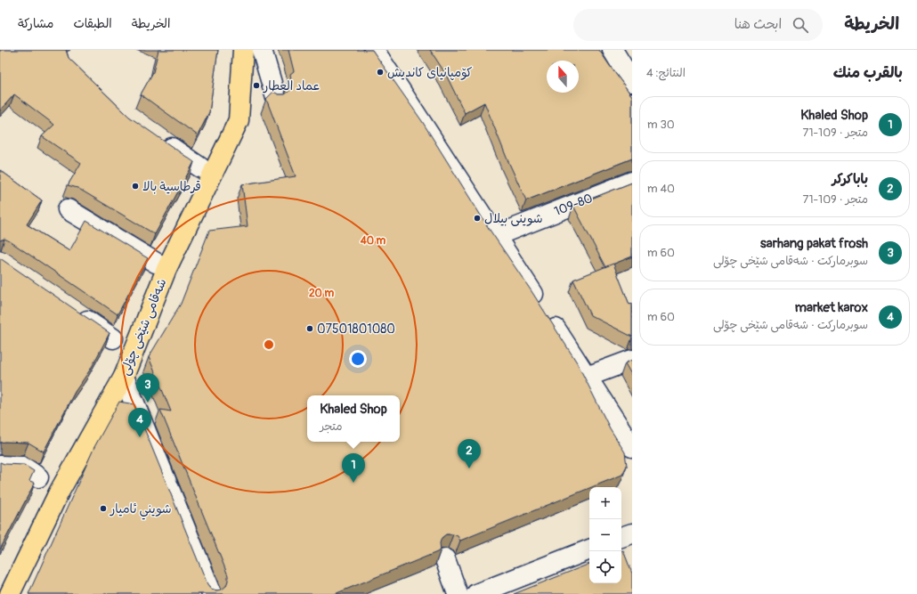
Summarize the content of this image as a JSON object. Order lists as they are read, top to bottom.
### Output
{
  "streets": {
    "main road": ["شەقامی شێخی چۆلی"],
    "street": ["109-80"]
  },
  "places": [
    "کۆمپانیای کاندیش",
    "عماد العطار",
    "قرطاسية بالا",
    "شوینی بیلال",
    "07501801080",
    "شويني ئامیار"
  ],
  "north": "top",
  "page": {
    "header": "الخريطة",
    "search": "ابحث هنا",
    "nav": ["الخريطة", "الطبقات", "مشاركة"],
    "heading": ["بالقرب منك", "النتائج: 4"],
    "list": [
      {
        "mark": "1",
        "name": "Khaled Shop",
        "note": "متجر · 109-71",
        "value": "30 m"
      },
      {
        "mark": "2",
        "name": "باباكركر",
        "note": "متجر · 109-71",
        "value": "40 m"
      },
      {
        "mark": "3",
        "name": "sarhang pakat frosh",
        "note": "سوبرماركت · شەقامی شێخی چۆلی",
        "value": "60 m"
      },
      {
        "mark": "4",
        "name": "market karox",
        "note": "سوبرماركت · شەقامی شێخی چۆلی",
        "value": "60 m"
      }
    ],
    "pins": [
      "3",
      "4",
      "2",
      "1"
    ],
    "popup": ["Khaled Shop", "متجر"],
    "map_buttons": ["+", "−"]
  },
  "rings": ["40 m", "20 m"]
}
